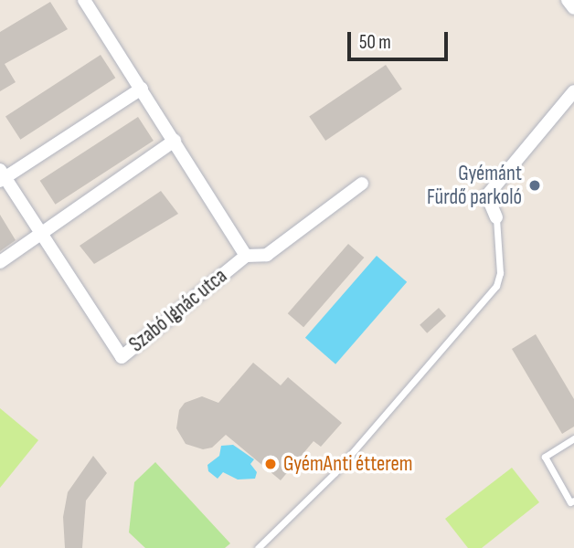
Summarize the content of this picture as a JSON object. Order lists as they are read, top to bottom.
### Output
{
  "streets": {
    "street": ["Szabó Ignác utca"]
  },
  "places": ["Gyémánt Fürdő parkoló", "GyémAnti étterem"],
  "scale_bar": "50 m"
}
